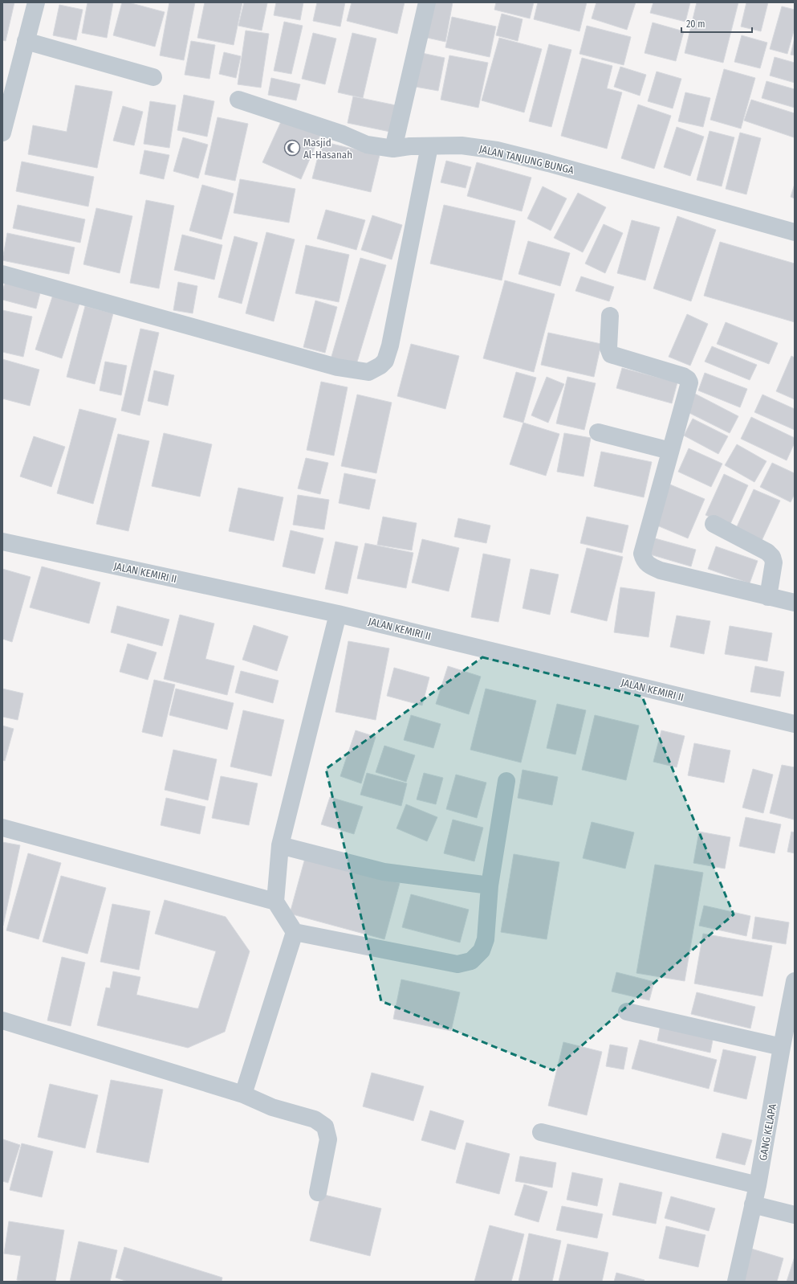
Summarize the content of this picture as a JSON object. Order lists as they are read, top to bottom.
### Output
{
  "streets": {
    "street": ["JALAN TANJUNG BUNGA", "JALAN KEMIRI II", "GANG KELAPA"]
  },
  "places": {
    "mosque": ["Masjid Al-Hasanah"]
  },
  "scale_bar": "20 m"
}
